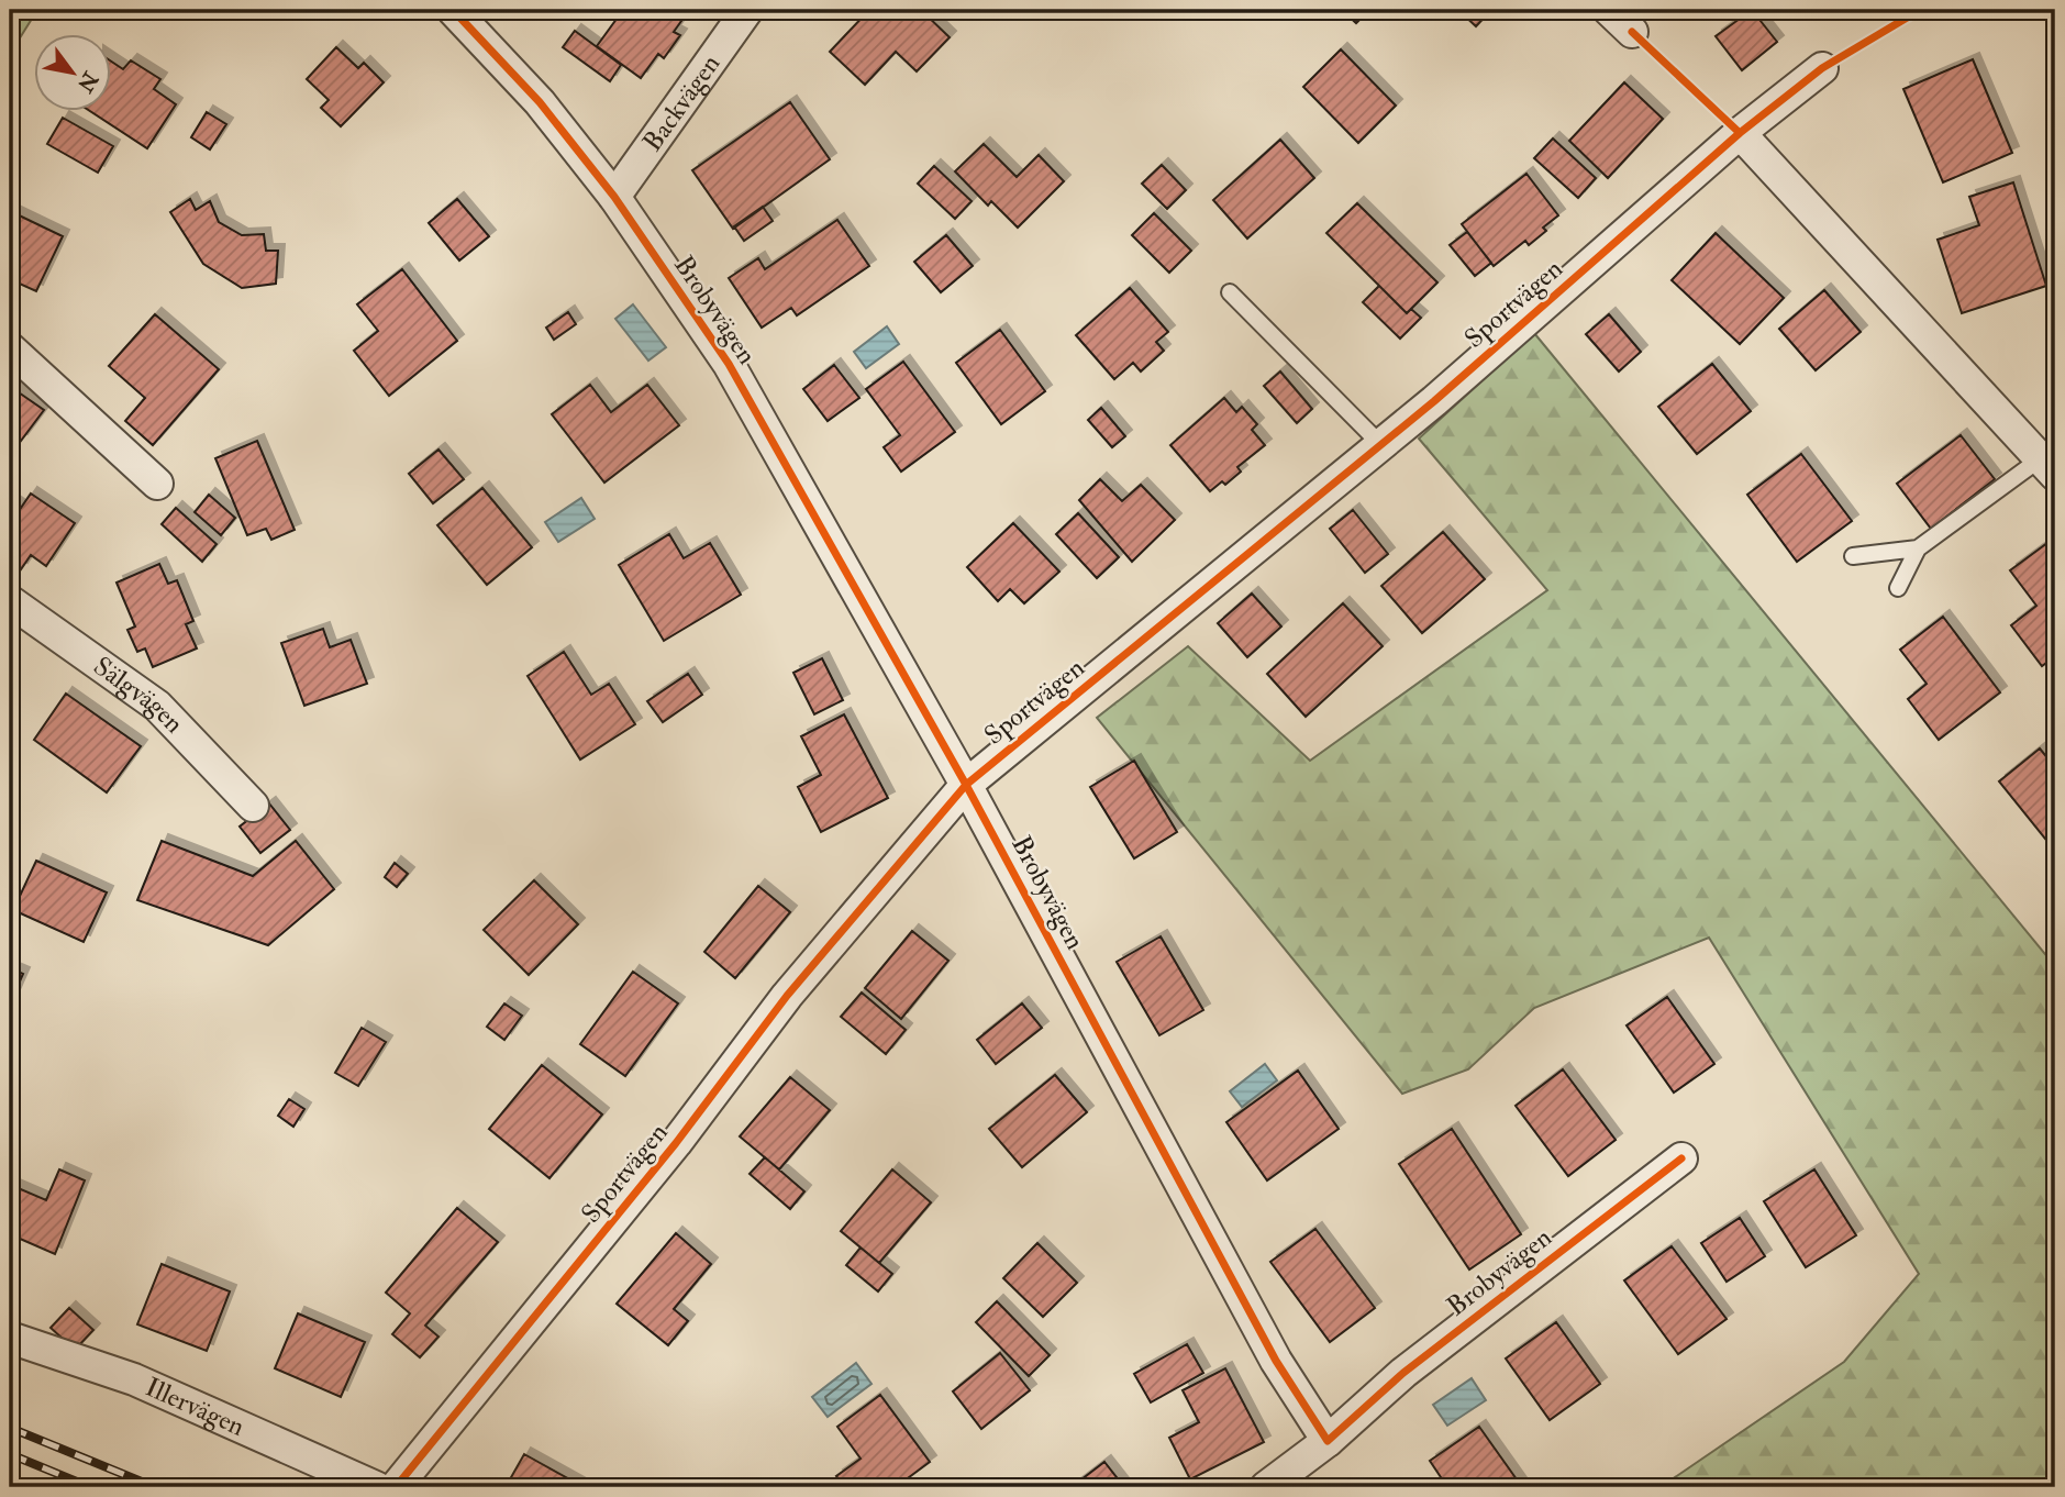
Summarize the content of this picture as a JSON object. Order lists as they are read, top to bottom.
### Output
{
  "streets": {
    "street": [
      "Backvägen",
      "Sportvägen",
      "Brobyvägen",
      "Sälgvägen",
      "Illervägen"
    ]
  },
  "crossings": [
    ["Backvägen", "Brobyvägen"],
    ["Sportvägen", "Brobyvägen"]
  ],
  "north": "bottom right"
}
